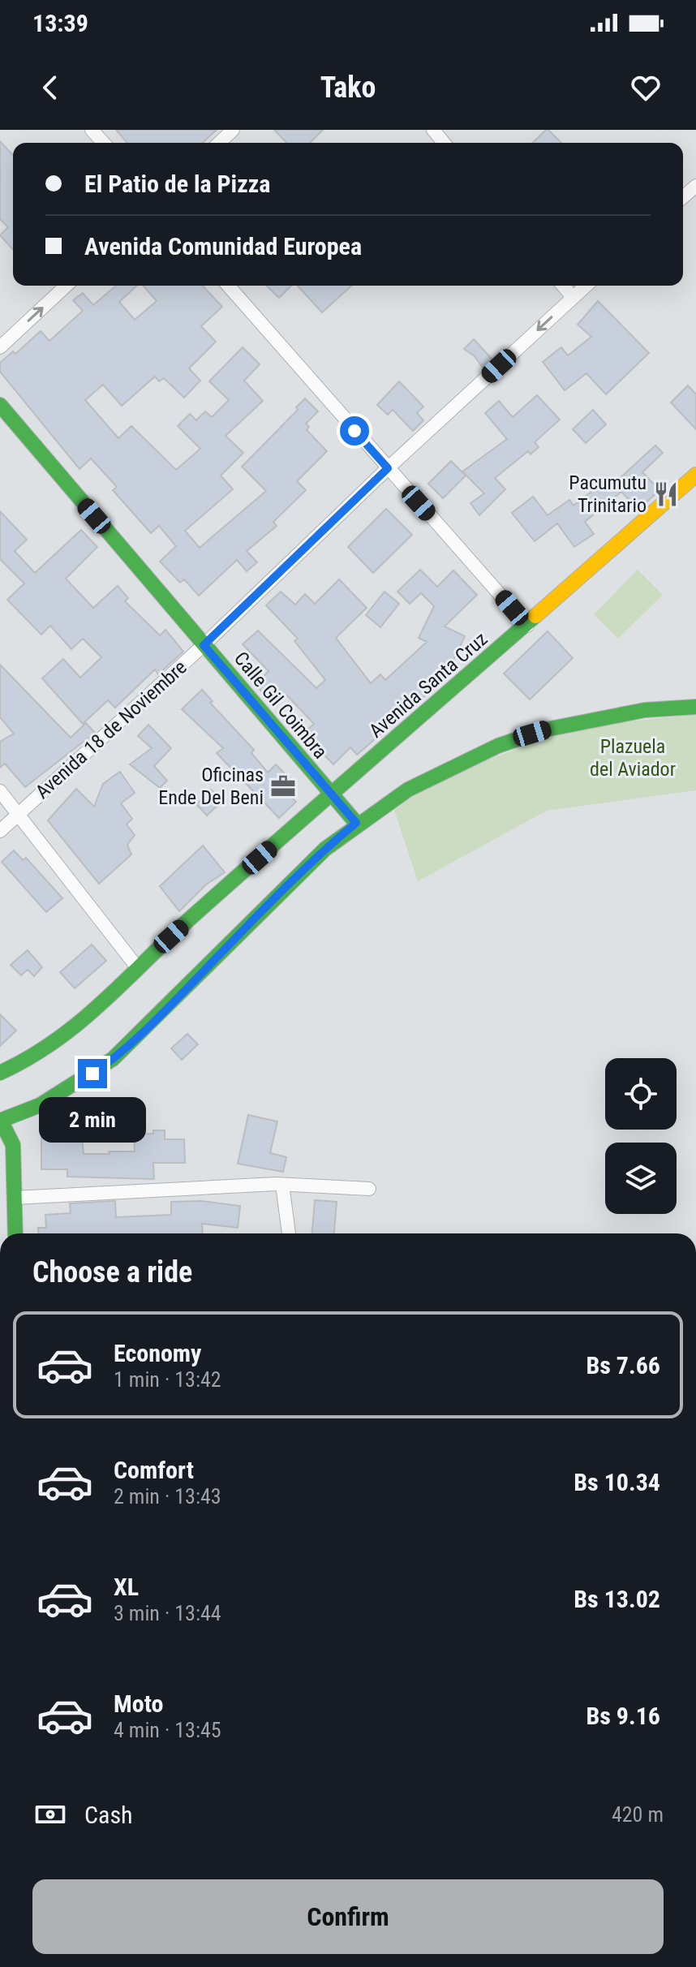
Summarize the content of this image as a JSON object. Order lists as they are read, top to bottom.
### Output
{
  "streets": {
    "main road": ["Avenida Santa Cruz", "Calle Gil Coimbra"],
    "street": ["Avenida 18 de Noviembre"]
  },
  "crossings": [
    ["Avenida Santa Cruz", "Calle Gil Coimbra"],
    ["Calle Gil Coimbra", "Avenida 18 de Noviembre"]
  ],
  "parks": ["Plazuela del Aviador"],
  "places": {
    "restaurant": ["Pacumutu Trinitario"],
    "office": ["Oficinas Ende Del Beni"]
  },
  "page": {
    "status": "13:39",
    "header": "Tako",
    "banner": ["El Patio de la Pizza", "Avenida Comunidad Europea"],
    "bubble": "2 min",
    "heading": "Choose a ride",
    "list": [
      {
        "name": "Economy",
        "note": "1 min · 13:42",
        "value": "Bs 7.66"
      },
      {
        "name": "Comfort",
        "note": "2 min · 13:43",
        "value": "Bs 10.34"
      },
      {
        "name": "XL",
        "note": "3 min · 13:44",
        "value": "Bs 13.02"
      },
      {
        "name": "Moto",
        "note": "4 min · 13:45",
        "value": "Bs 9.16"
      }
    ],
    "pay": ["Cash", "420 m"],
    "buttons": "Confirm"
  }
}
